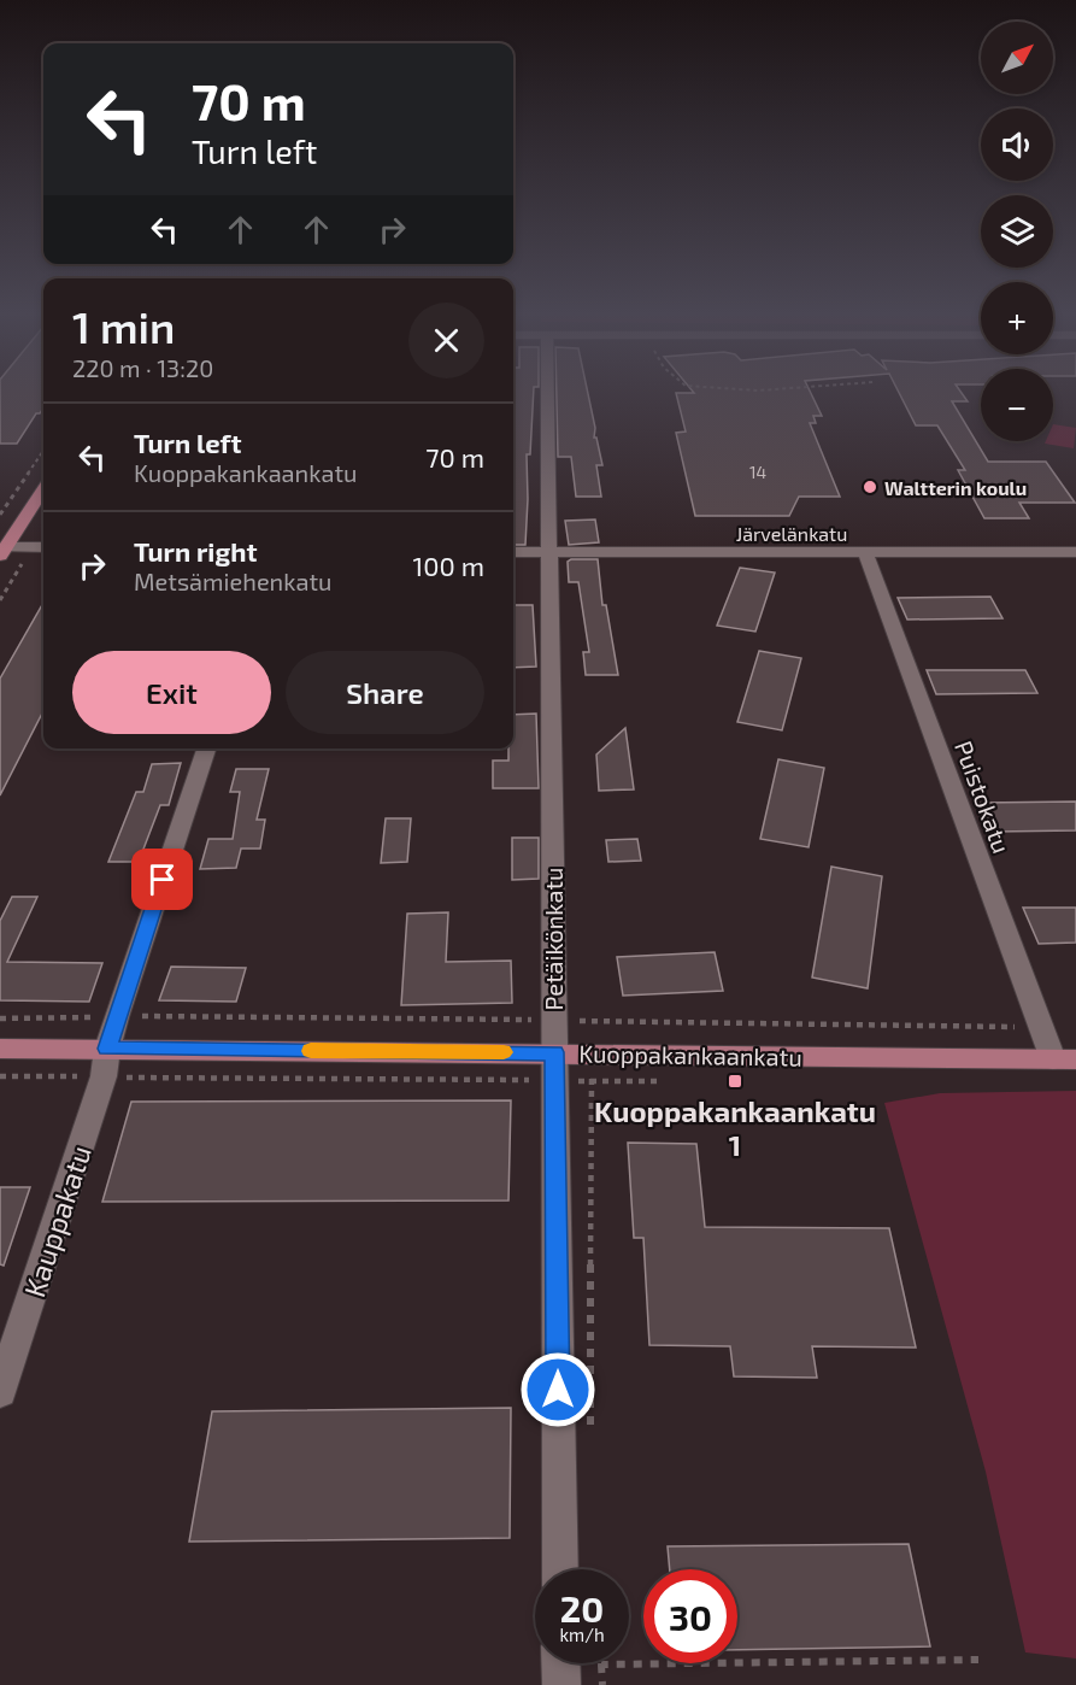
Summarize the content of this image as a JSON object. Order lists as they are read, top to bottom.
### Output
{
  "streets": {
    "main road": ["Kuoppakankaankatu"],
    "street": [
      "Järvelänkatu",
      "Puistokatu",
      "Petäikönkatu",
      "Kauppakatu"
    ]
  },
  "crossings": [
    ["Järvelänkatu", "Puistokatu"],
    ["Järvelänkatu", "Petäikönkatu"],
    ["Puistokatu", "Kuoppakankaankatu"],
    ["Petäikönkatu", "Kuoppakankaankatu"],
    ["Kuoppakankaankatu", "Kauppakatu"]
  ],
  "places": {
    "other": ["Waltterin koulu"],
    "transit": ["Kuoppakankaankatu 1"]
  },
  "house_numbers": ["14"],
  "north": "top right",
  "page": {
    "map_buttons": ["+", "−"],
    "turn": ["70 m", "Turn left"],
    "heading": ["1 min", "220 m · 13:20"],
    "list": [
      {
        "name": "Turn left",
        "note": "Kuoppakankaankatu",
        "value": "70 m"
      },
      {
        "name": "Turn right",
        "note": "Metsämiehenkatu",
        "value": "100 m"
      }
    ],
    "buttons": ["Exit", "Share"],
    "speed": "20 km/h",
    "limit": "30"
  }
}
